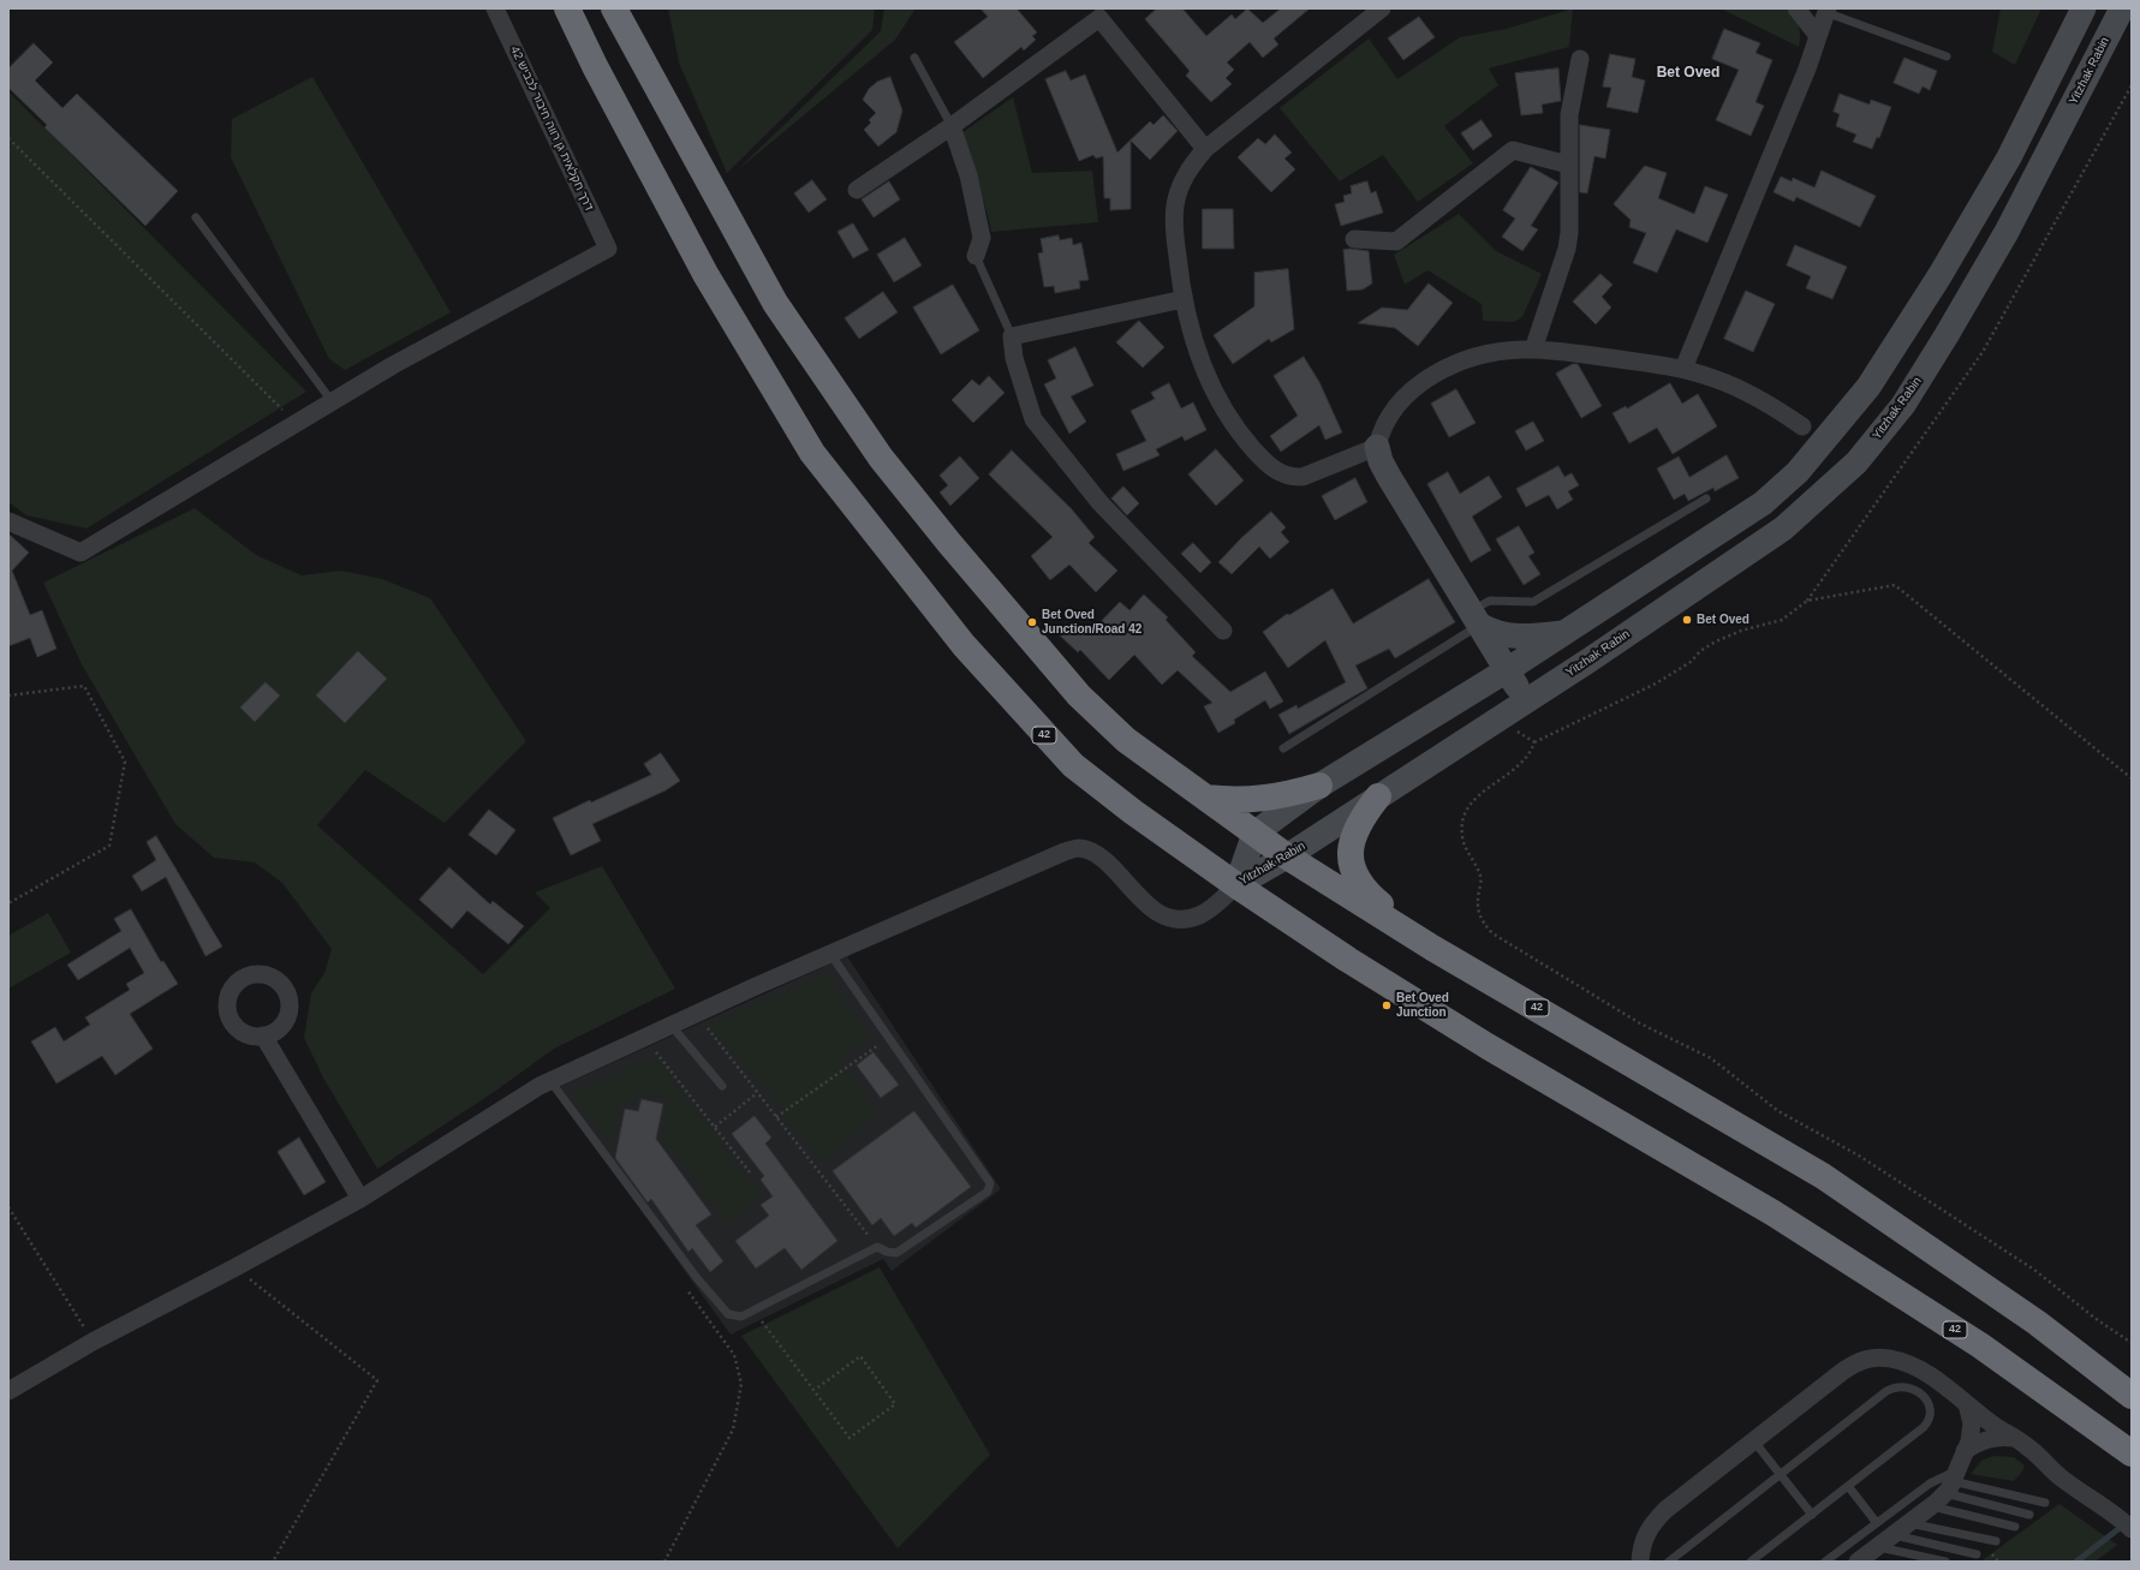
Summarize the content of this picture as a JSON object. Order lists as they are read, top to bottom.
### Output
{
  "streets": {
    "highway": ["42"],
    "main road": ["Yitzhak Rabin"],
    "street": ["דרך חקלאית גן רווה חיבור לכביש 42"]
  },
  "crossings": [
    ["Yitzhak Rabin", "42"]
  ],
  "districts": ["Bet Oved"],
  "places": ["Bet Oved", "Bet Oved Junction/Road 42", "Bet Oved Junction"]
}
